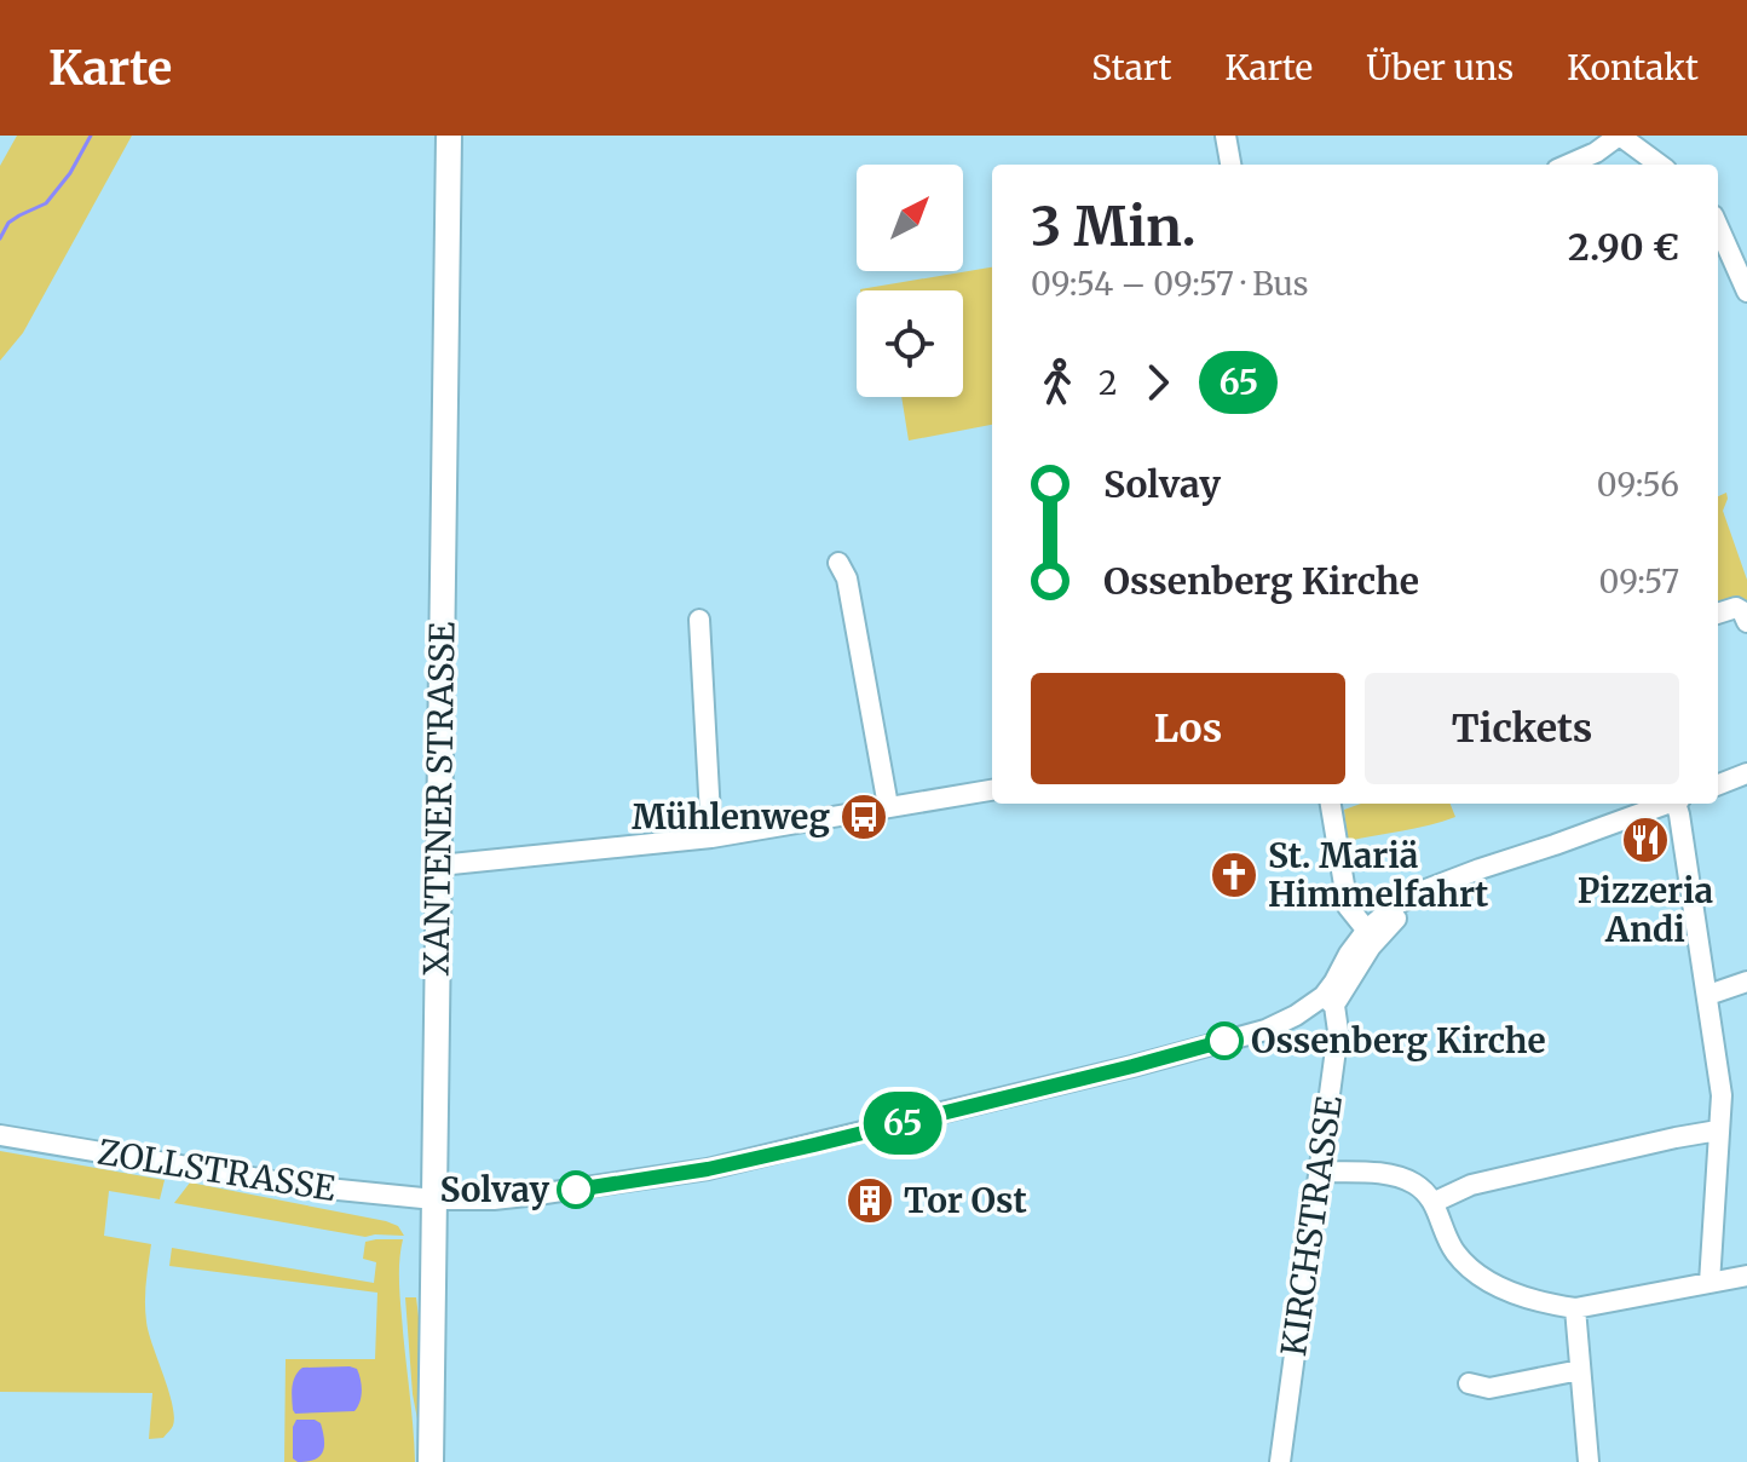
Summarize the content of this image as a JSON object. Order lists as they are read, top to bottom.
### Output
{
  "streets": {
    "main road": ["XANTENER STRASSE"],
    "street": ["ZOLLSTRASSE", "KIRCHSTRASSE"]
  },
  "crossings": [
    ["XANTENER STRASSE", "ZOLLSTRASSE"],
    ["ZOLLSTRASSE", "KIRCHSTRASSE"]
  ],
  "places": {
    "bus stop": ["Mühlenweg"],
    "restaurant": ["Pizzeria Andi"],
    "church": ["St. Mariä Himmelfahrt"],
    "other": ["Ossenberg Kirche", "Solvay"],
    "building": ["Tor Ost"]
  },
  "lines": ["bus line 65"],
  "north": "top right",
  "page": {
    "header": "Karte",
    "nav": [
      "Start",
      "Karte",
      "Über uns",
      "Kontakt"
    ],
    "on_map": "65",
    "heading": ["3 Min.", "09:54 – 09:57 · Bus", "2.90 €"],
    "legs": ["2", "65"],
    "list": [
      {
        "name": "Solvay",
        "value": "09:56"
      },
      {
        "name": "Ossenberg Kirche",
        "value": "09:57"
      }
    ],
    "buttons": ["Los", "Tickets"]
  }
}
